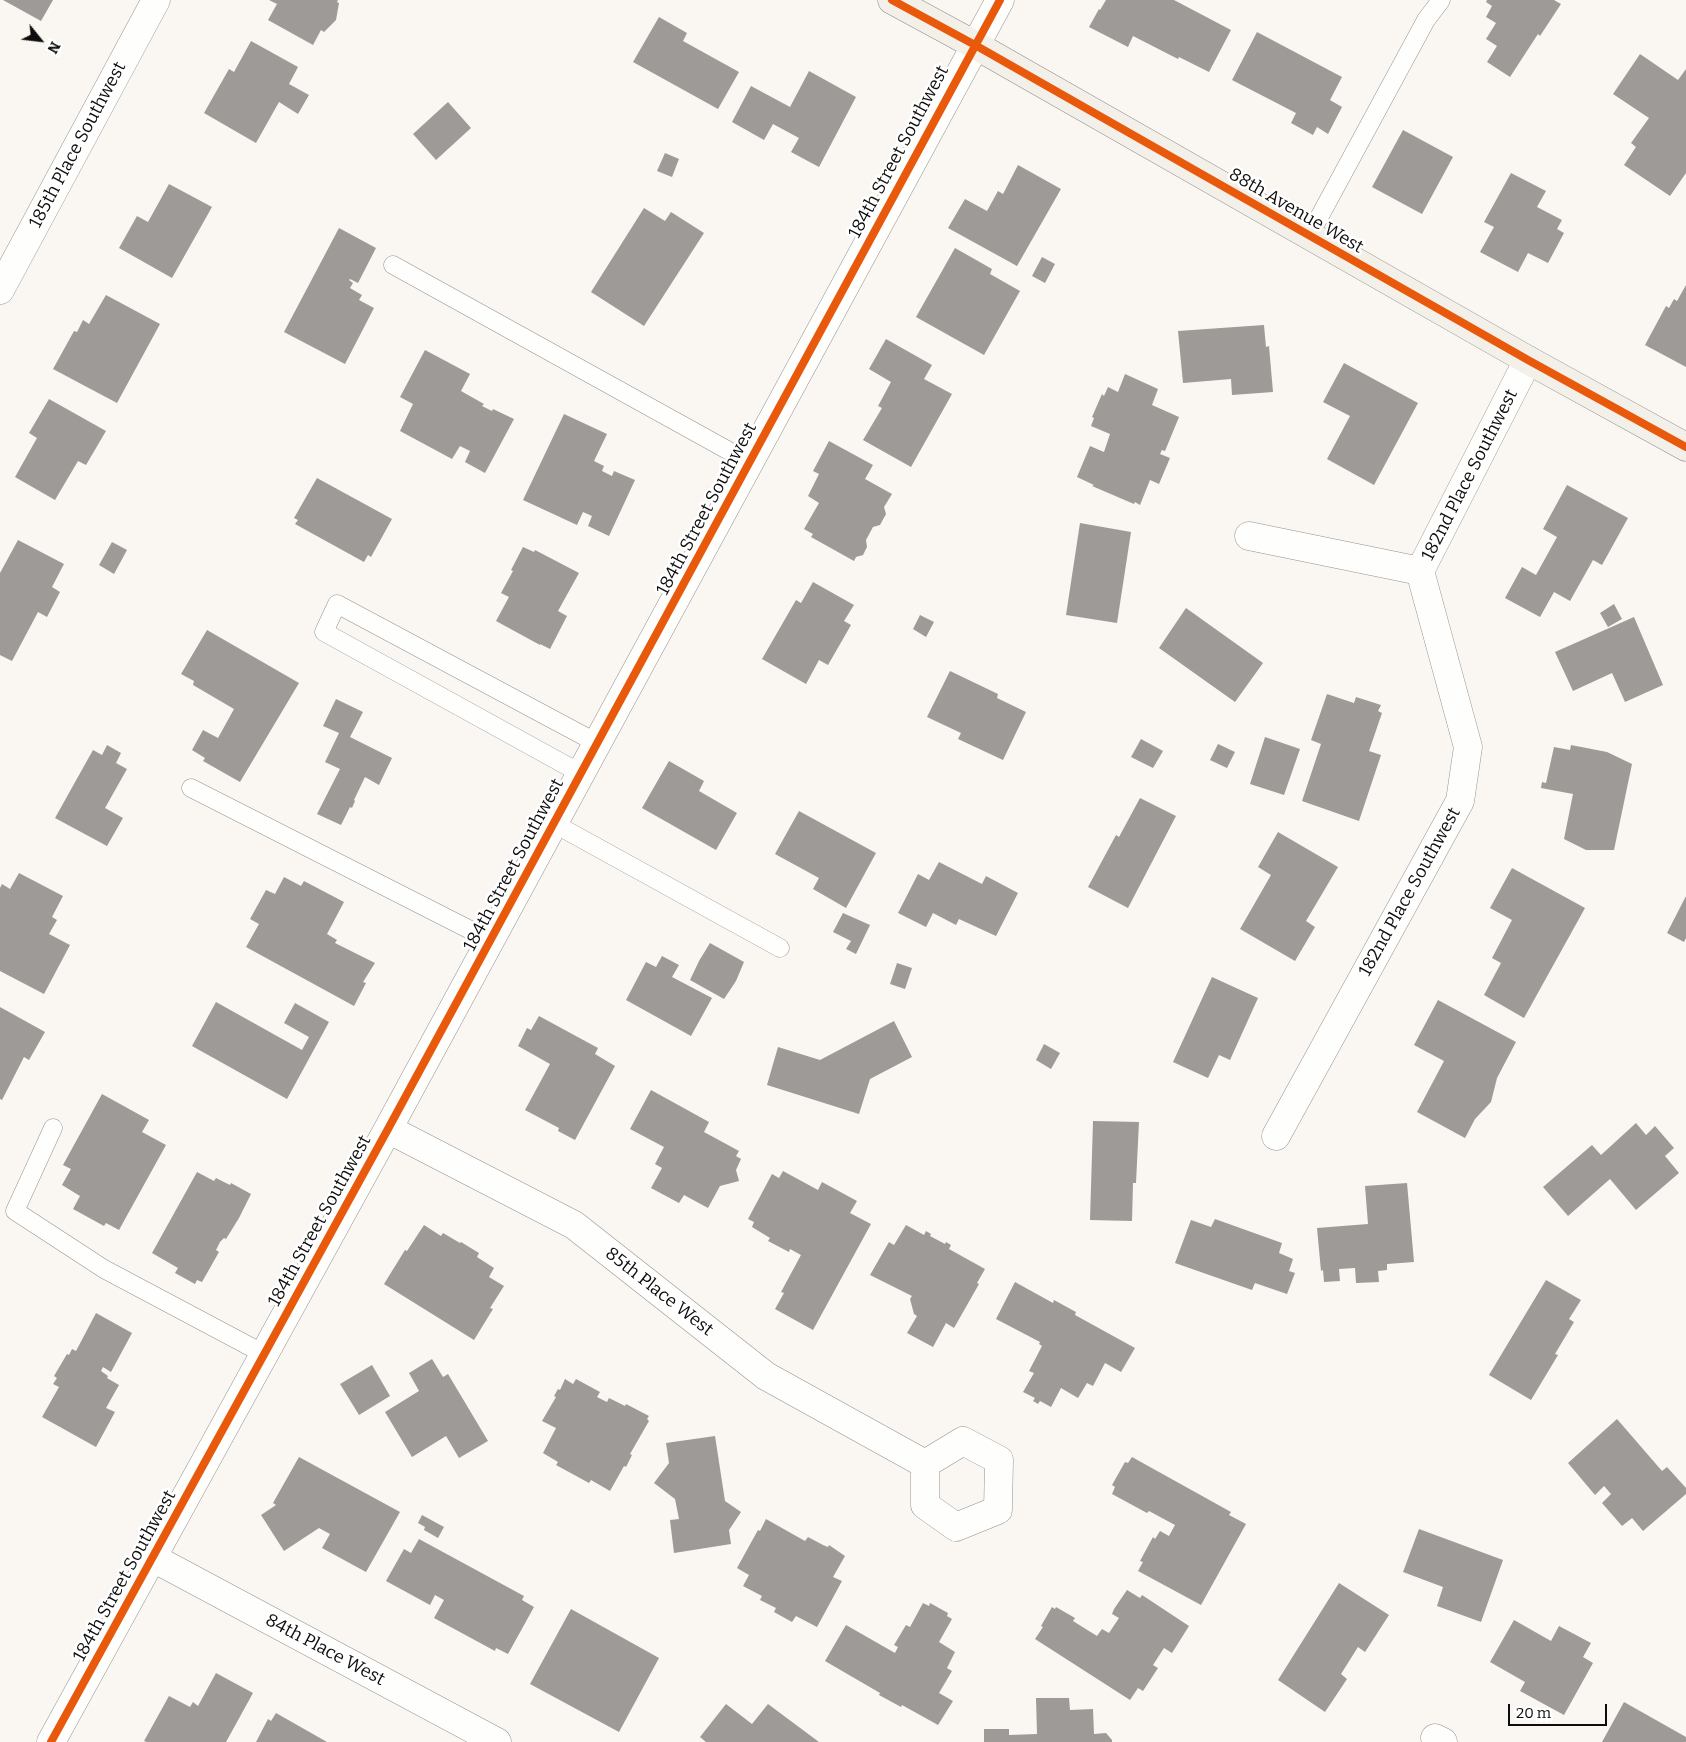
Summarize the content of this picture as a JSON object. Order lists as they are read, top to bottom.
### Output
{
  "streets": {
    "street": [
      "185th Place Southwest",
      "184th Street Southwest",
      "88th Avenue West",
      "182nd Place Southwest",
      "85th Place West",
      "84th Place West"
    ]
  },
  "crossings": [
    ["184th Street Southwest", "88th Avenue West"],
    ["184th Street Southwest", "85th Place West"],
    ["184th Street Southwest", "84th Place West"],
    ["88th Avenue West", "182nd Place Southwest"]
  ],
  "scale_bar": "20 m",
  "north": "bottom right"
}
